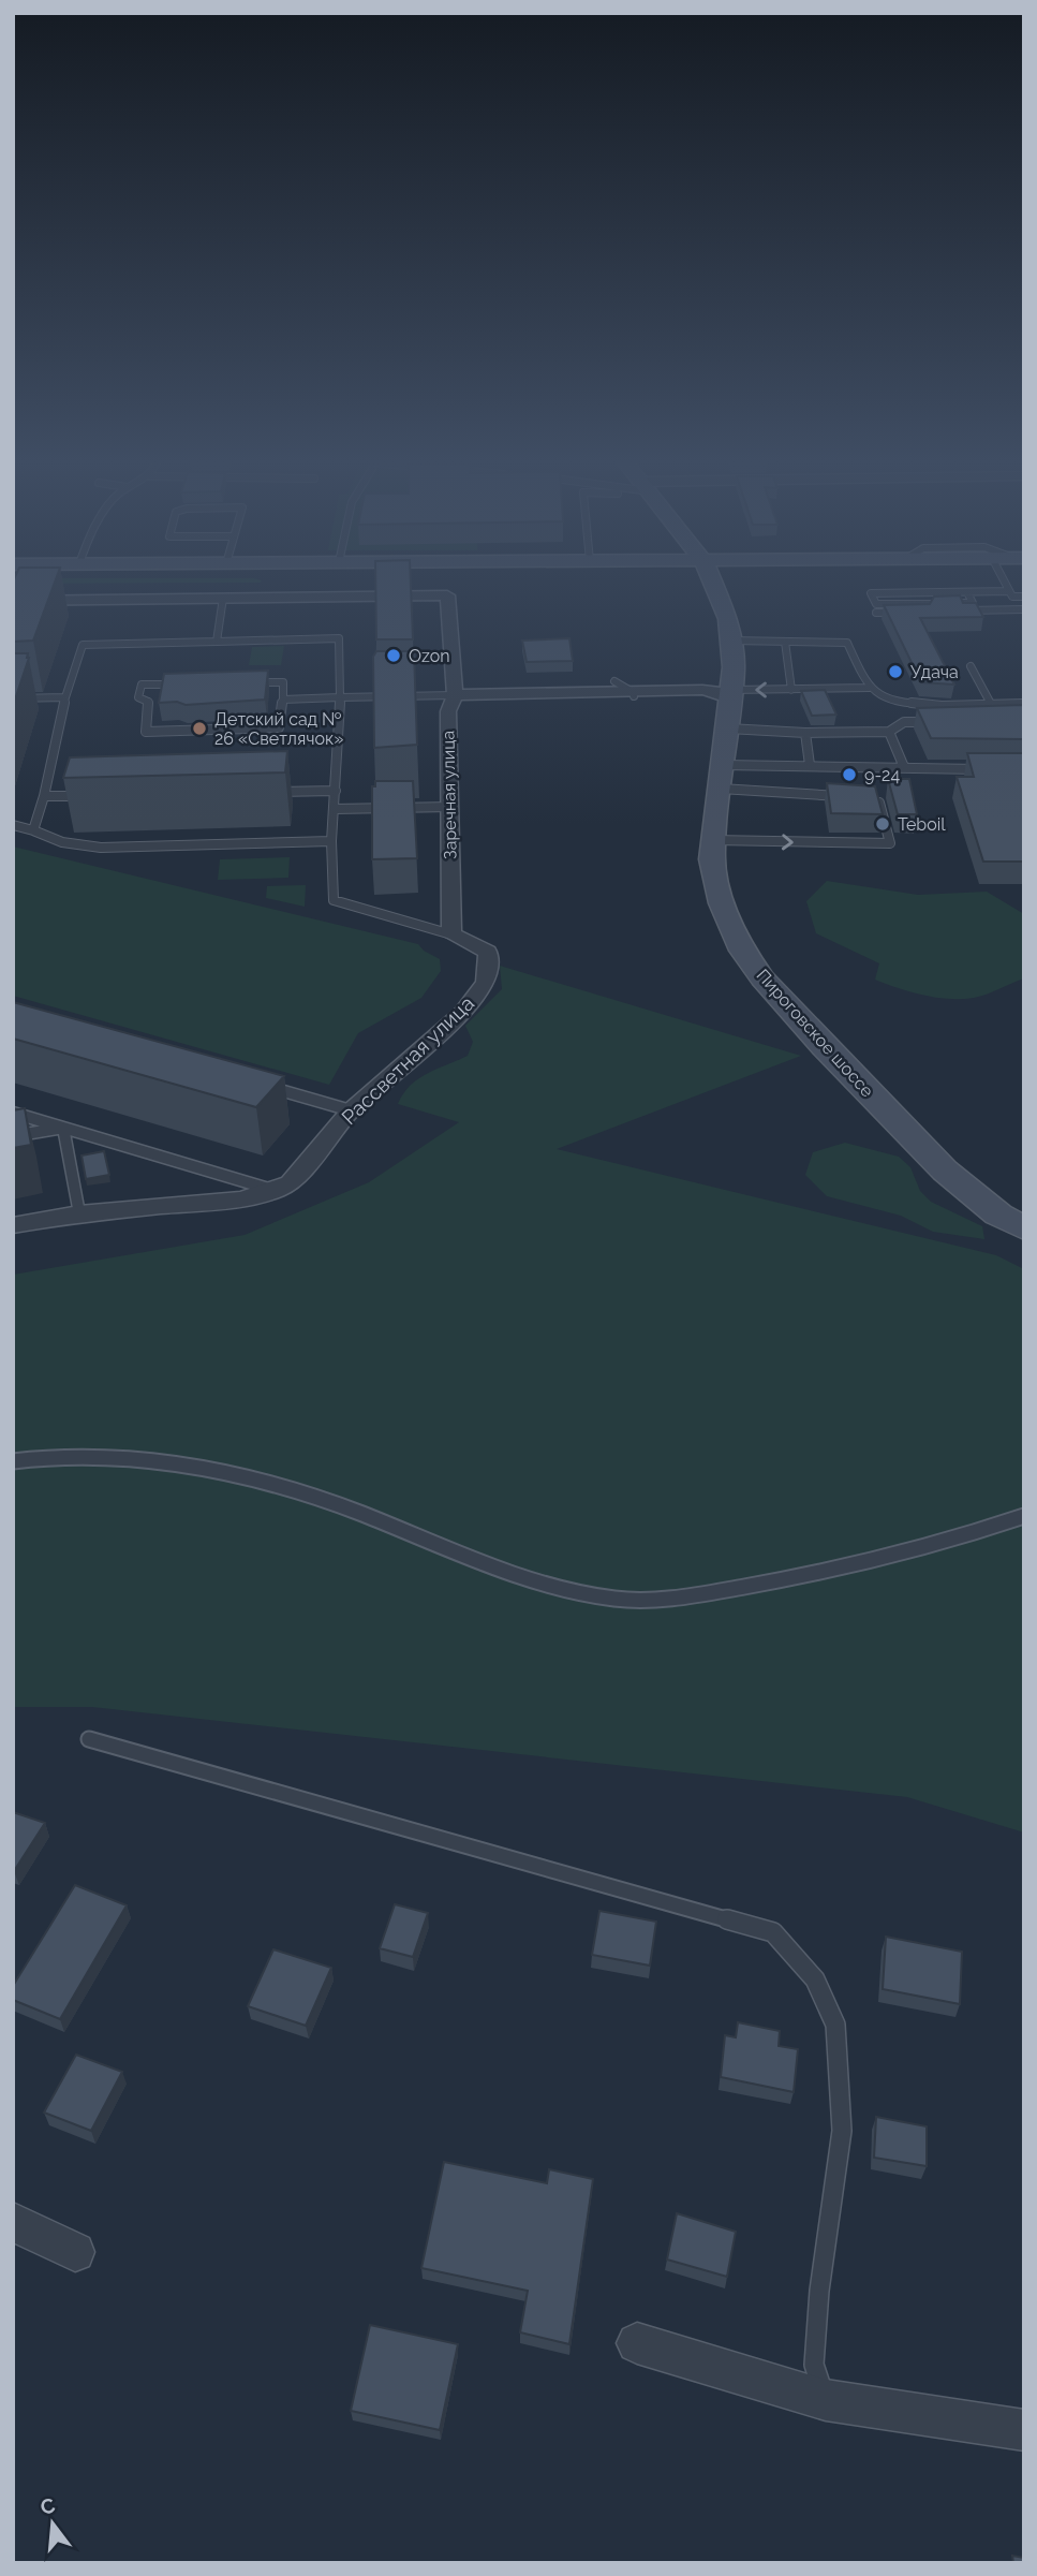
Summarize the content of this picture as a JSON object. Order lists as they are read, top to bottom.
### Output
{
  "streets": {
    "main road": ["Пироговское шоссе"],
    "street": ["Заречная улица", "Рассветная улица"]
  },
  "crossings": [
    ["Заречная улица", "Рассветная улица"]
  ],
  "places": [
    "Ozon",
    "Удача",
    "Детский сад № 26 «Светлячок»",
    "9-24",
    "Teboil"
  ],
  "north": "top"
}
